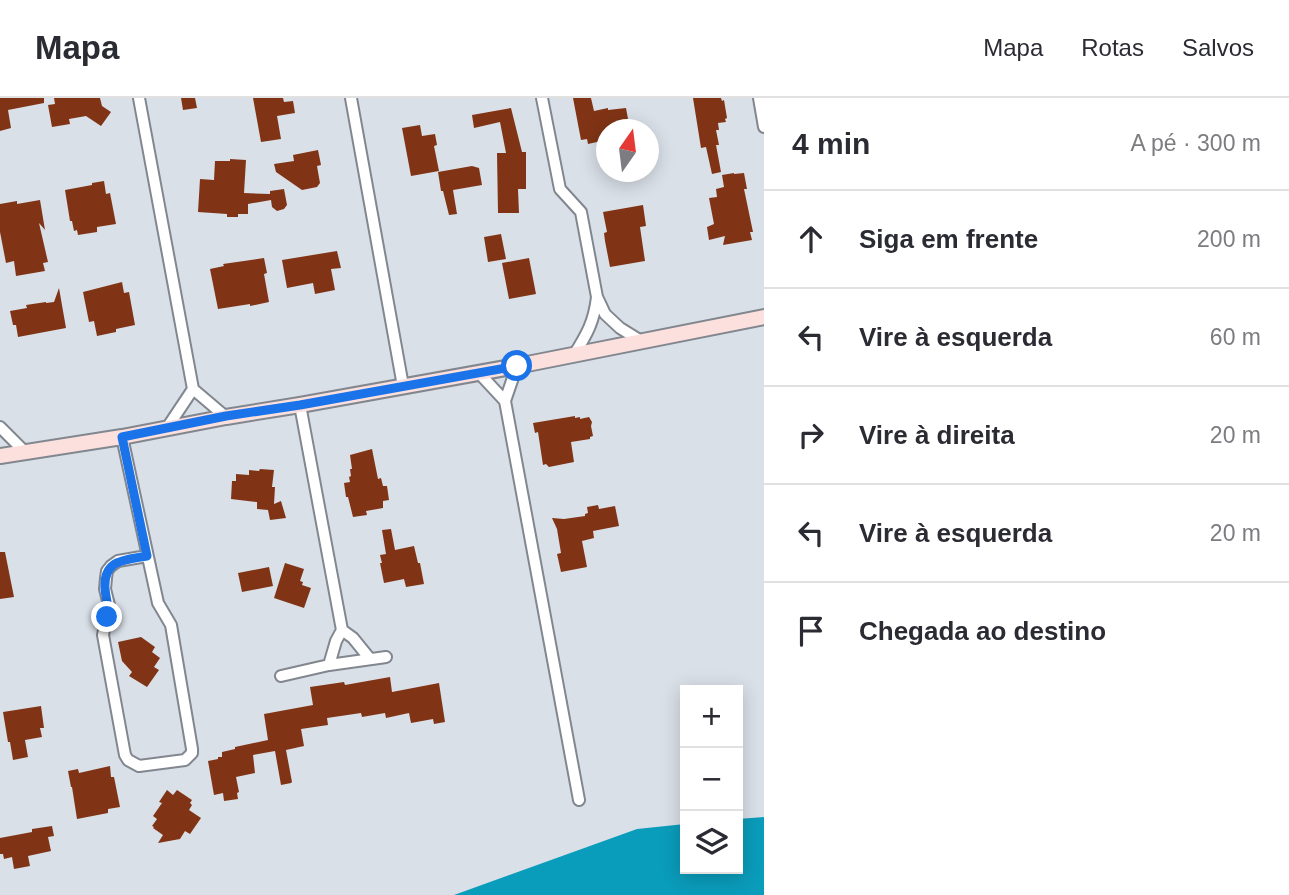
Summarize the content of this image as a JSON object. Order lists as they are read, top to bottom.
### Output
{
  "north": "top",
  "page": {
    "header": "Mapa",
    "nav": ["Mapa", "Rotas", "Salvos"],
    "heading": ["4 min", "A pé · 300 m"],
    "list": [
      ["Siga em frente", "200 m"],
      ["Vire à esquerda", "60 m"],
      ["Vire à direita", "20 m"],
      ["Vire à esquerda", "20 m"],
      "Chegada ao destino"
    ],
    "map_buttons": ["+", "−"]
  }
}
